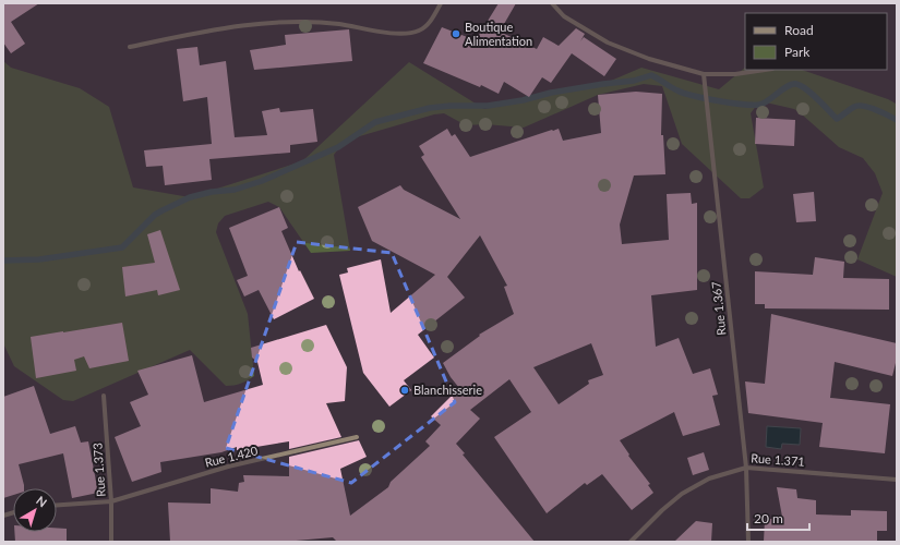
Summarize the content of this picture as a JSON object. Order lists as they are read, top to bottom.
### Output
{
  "streets": {
    "street": [
      "Rue 1.367",
      "Rue 1.420",
      "Rue 1.371",
      "Rue 1.373"
    ]
  },
  "crossings": [
    ["Rue 1.367", "Rue 1.371"],
    ["Rue 1.420", "Rue 1.373"]
  ],
  "places": ["Boutique Alimentation", "Blanchisserie"],
  "legend": ["Road", "Park"],
  "scale_bar": "20 m",
  "north": "top right"
}
